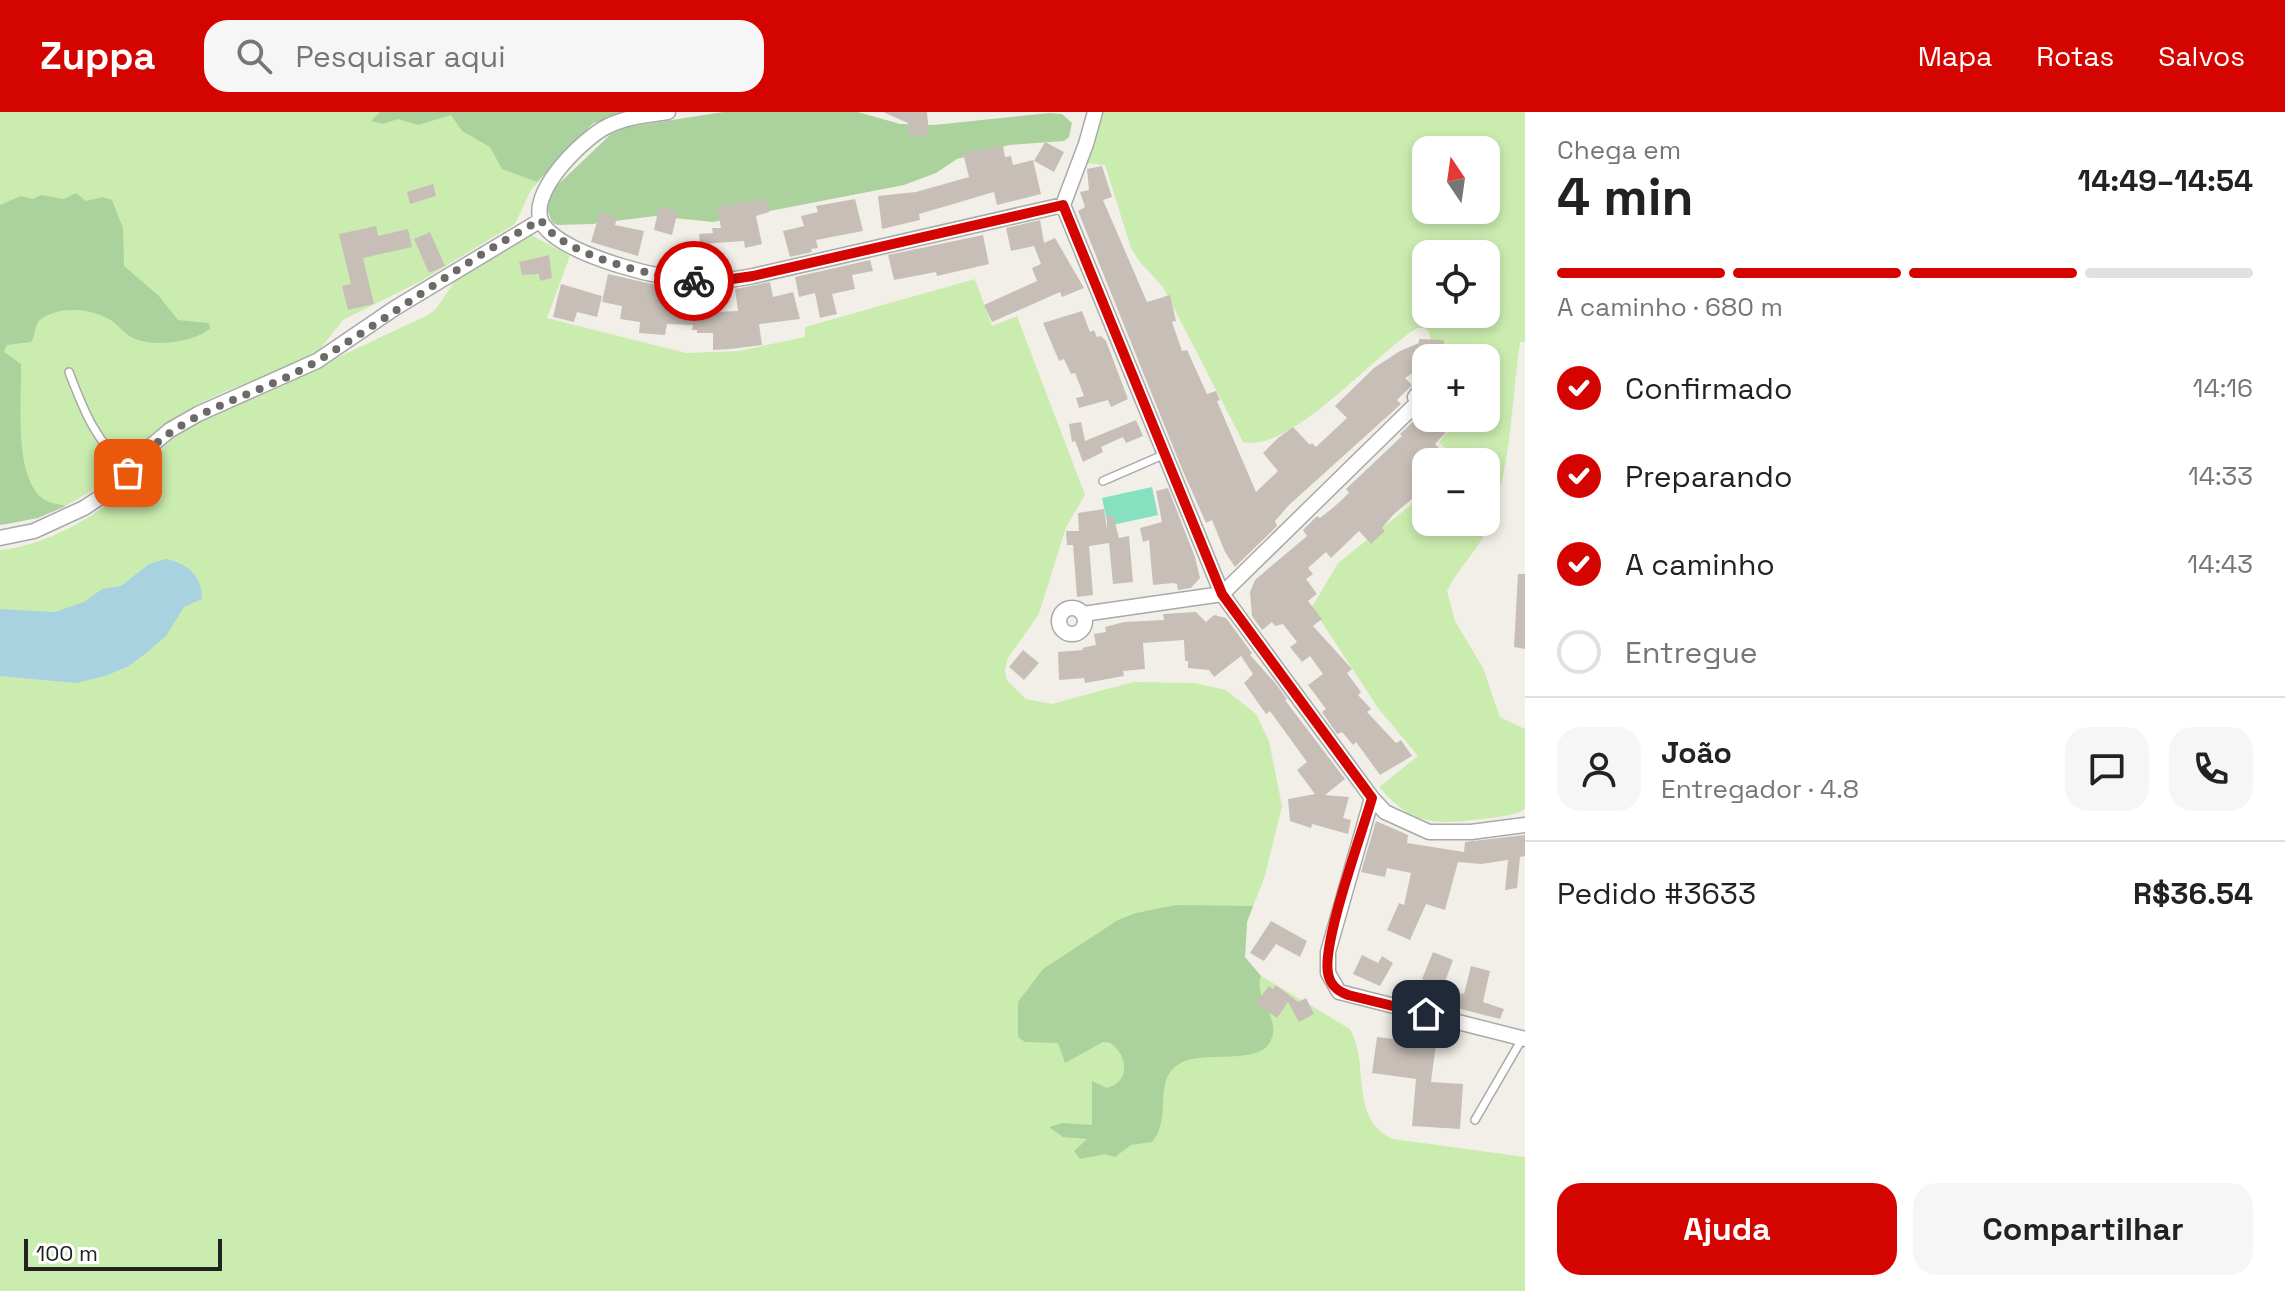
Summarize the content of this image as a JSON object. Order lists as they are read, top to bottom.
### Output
{
  "scale_bar": "100 m",
  "north": "top",
  "page": {
    "header": "Zuppa",
    "search": "Pesquisar aqui",
    "nav": ["Mapa", "Rotas", "Salvos"],
    "heading": ["4 min", "Chega em", "14:49–14:54"],
    "panel": [
      "João",
      "Entregador · 4.8",
      "Pedido #3633",
      "R$36.54"
    ],
    "map_buttons": ["+", "−"],
    "bar": "A caminho · 680 m",
    "list": [
      ["Confirmado", "14:16"],
      ["Preparando", "14:33"],
      ["A caminho", "14:43"],
      "Entregue"
    ],
    "buttons": ["Ajuda", "Compartilhar"],
    "scale": "100 m"
  }
}
